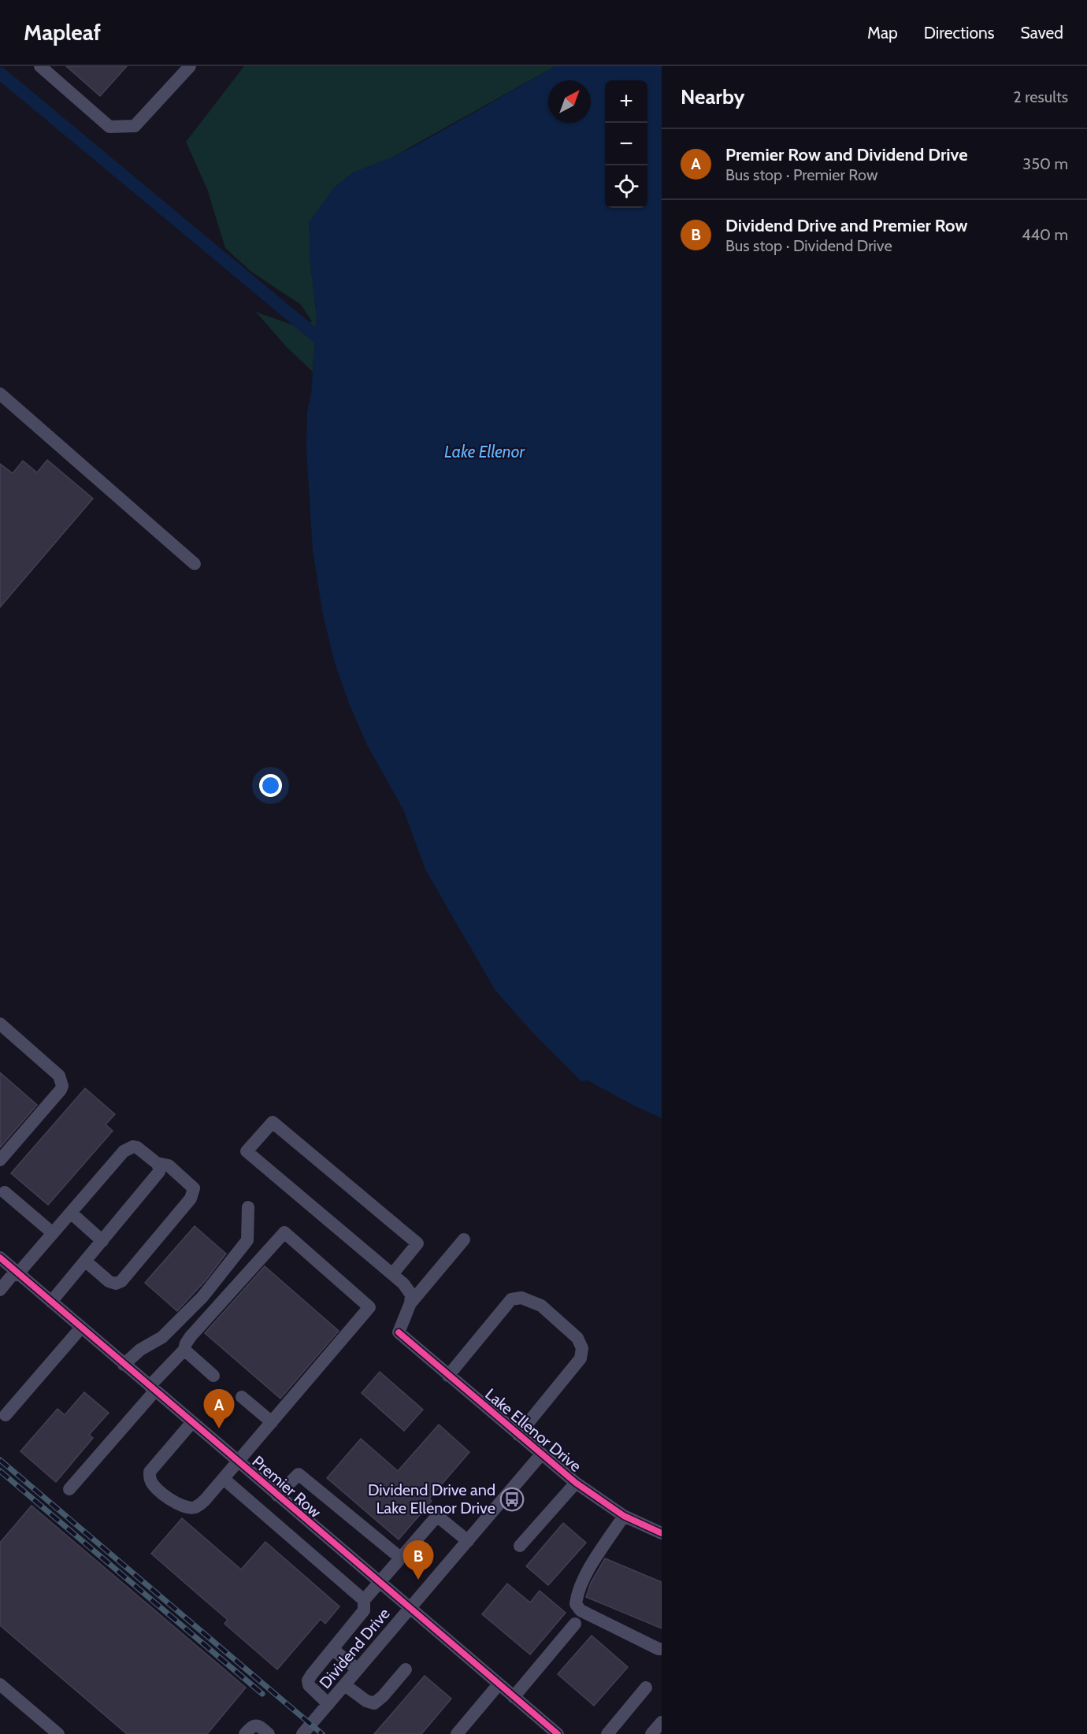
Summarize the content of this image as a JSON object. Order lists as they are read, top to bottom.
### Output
{
  "streets": {
    "street": ["Lake Ellenor Drive", "Premier Row", "Dividend Drive"]
  },
  "crossings": [
    ["Lake Ellenor Drive", "Dividend Drive"],
    ["Premier Row", "Dividend Drive"]
  ],
  "water": ["Lake Ellenor"],
  "places": {
    "bus stop": ["Dividend Drive and Lake Ellenor Drive"]
  },
  "north": "top right",
  "page": {
    "header": "Mapleaf",
    "nav": ["Map", "Directions", "Saved"],
    "heading": ["Nearby", "2 results"],
    "map_buttons": ["+", "−"],
    "list": [
      {
        "mark": "A",
        "name": "Premier Row and Dividend Drive",
        "note": "Bus stop · Premier Row",
        "value": "350 m"
      },
      {
        "mark": "B",
        "name": "Dividend Drive and Premier Row",
        "note": "Bus stop · Dividend Drive",
        "value": "440 m"
      }
    ],
    "pins": ["A", "B"]
  }
}
